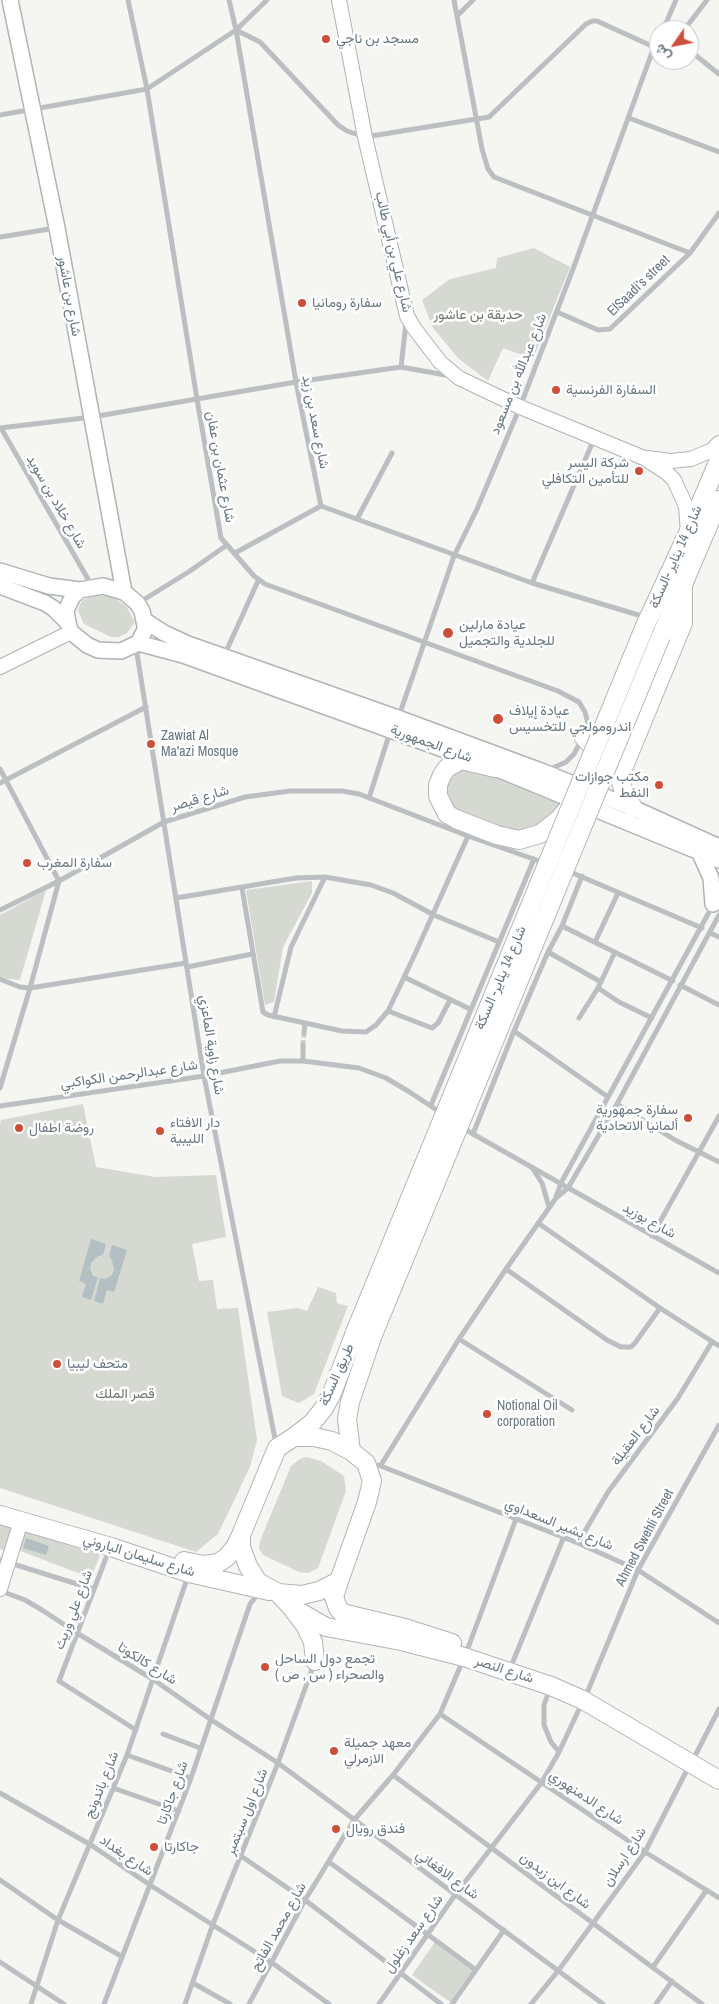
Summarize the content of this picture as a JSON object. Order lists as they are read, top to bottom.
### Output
{
  "streets": {
    "highway": [
      "شارع 14 يناير -السكة",
      "شارع 14 يناير- السكة",
      "طريق السكة",
      "شارع سليمان الباروني",
      "شارع النصر"
    ],
    "main road": ["شارع بن عاشور", "شارع الجمهورية"],
    "street": [
      "شارع علي بن أبي طالب",
      "ElSaadi’s street",
      "شارع عبدالله بن مسعود",
      "شارع سعد بن زيد",
      "شارع عثمان بن عفان",
      "شارع خلاد بن سويد",
      "شارع قيصر",
      "شارع زاوية الماعزي",
      "شارع عبدالرحمن الكواكبي",
      "شارع بوزيد",
      "شارع العقيلة",
      "شارع بشير السعداوي",
      "Ahmed Swehli Street",
      "شارع علي وريث",
      "شارع كالكوتا",
      "شارع باندونج",
      "شارع جاكارتا",
      "شارع الدمنهوري",
      "شارع اول سبتمبر",
      "شارع بغداد",
      "شارع ارسلان",
      "شارع الافغاني",
      "شارع ابن زيدون",
      "شارع محمد الفاتح",
      "شارع سعد زغلول"
    ]
  },
  "crossings": [
    ["شارع علي بن أبي طالب", "شارع عبدالله بن مسعود"],
    ["شارع علي بن أبي طالب", "شارع 14 يناير -السكة"],
    ["ElSaadi’s street", "شارع عبدالله بن مسعود"],
    ["شارع بن عاشور", "شارع خلاد بن سويد"],
    ["شارع بن عاشور", "شارع الجمهورية"],
    ["شارع بن عاشور", "شارع زاوية الماعزي"],
    ["شارع عبدالله بن مسعود", "شارع عثمان بن عفان"],
    ["شارع عبدالله بن مسعود", "شارع الجمهورية"],
    ["شارع عبدالله بن مسعود", "شارع قيصر"],
    ["شارع عثمان بن عفان", "شارع الجمهورية"],
    ["شارع خلاد بن سويد", "شارع الجمهورية"],
    ["شارع خلاد بن سويد", "شارع زاوية الماعزي"],
    ["شارع 14 يناير -السكة", "شارع 14 يناير- السكة"],
    ["شارع الجمهورية", "شارع زاوية الماعزي"],
    ["شارع قيصر", "شارع زاوية الماعزي"],
    ["شارع 14 يناير- السكة", "طريق السكة"],
    ["شارع زاوية الماعزي", "شارع عبدالرحمن الكواكبي"],
    ["شارع زاوية الماعزي", "طريق السكة"],
    ["شارع زاوية الماعزي", "شارع سليمان الباروني"],
    ["شارع عبدالرحمن الكواكبي", "شارع بوزيد"],
    ["طريق السكة", "شارع سليمان الباروني"],
    ["شارع العقيلة", "شارع بشير السعداوي"],
    ["شارع بشير السعداوي", "Ahmed Swehli Street"],
    ["شارع بشير السعداوي", "شارع محمد الفاتح"],
    ["Ahmed Swehli Street", "شارع النصر"],
    ["Ahmed Swehli Street", "شارع سعد زغلول"],
    ["شارع سليمان الباروني", "شارع علي وريث"],
    ["شارع سليمان الباروني", "شارع النصر"],
    ["شارع سليمان الباروني", "شارع باندونج"],
    ["شارع سليمان الباروني", "شارع جاكارتا"],
    ["شارع علي وريث", "شارع كالكوتا"],
    ["شارع علي وريث", "شارع باندونج"],
    ["شارع كالكوتا", "شارع باندونج"],
    ["شارع كالكوتا", "شارع جاكارتا"],
    ["شارع كالكوتا", "شارع اول سبتمبر"],
    ["شارع كالكوتا", "شارع الافغاني"],
    ["شارع النصر", "شارع جاكارتا"],
    ["شارع النصر", "شارع ارسلان"],
    ["شارع النصر", "شارع محمد الفاتح"],
    ["شارع باندونج", "شارع بغداد"],
    ["شارع جاكارتا", "شارع بغداد"],
    ["شارع الدمنهوري", "شارع ارسلان"],
    ["شارع الدمنهوري", "شارع محمد الفاتح"],
    ["شارع الدمنهوري", "شارع سعد زغلول"],
    ["شارع اول سبتمبر", "شارع بغداد"],
    ["شارع اول سبتمبر", "شارع الافغاني"],
    ["شارع بغداد", "شارع محمد الفاتح"],
    ["شارع ارسلان", "شارع الافغاني"],
    ["شارع ارسلان", "شارع ابن زيدون"],
    ["شارع الافغاني", "شارع محمد الفاتح"],
    ["شارع الافغاني", "شارع سعد زغلول"],
    ["شارع ابن زيدون", "شارع محمد الفاتح"],
    ["شارع ابن زيدون", "شارع سعد زغلول"]
  ],
  "parks": ["حديقة بن عاشور", "قصر الملك"],
  "places": [
    "مسجد بن ناجي",
    "سفارة رومانيا",
    "السفارة الفرنسية",
    "شركة اليسر للتأمين التكافلي",
    "عيادة مارلين للجلدية والتجميل",
    "عيادة إيلاف اندرومولجي للتخسيس",
    "Zawiat Al Ma'azi Mosque",
    "مكتب جوازات النفط",
    "سفارة المغرب",
    "سفارة جمهورية ألمانيا الاتحادية",
    "روضة اطفال",
    "دار اﻻفتاء الليبية",
    "متحف ليبيا",
    "Notional Oil corporation",
    "تجمع دول الساحل والصحراء ( س , ص )",
    "معهد جميلة الازمرلي",
    "فندق رويال",
    "جاكارتا"
  ],
  "north": "bottom left"
}
